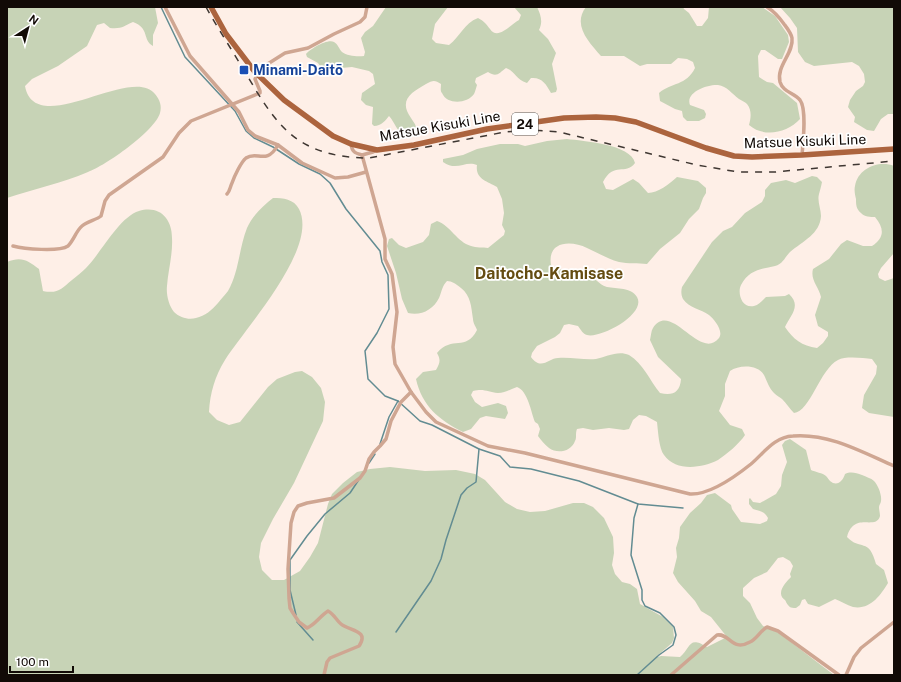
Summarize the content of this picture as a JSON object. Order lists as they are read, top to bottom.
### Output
{
  "streets": {
    "main road": ["24", "Matsue Kisuki Line"]
  },
  "districts": ["Daitocho-Kamisase"],
  "places": {
    "transit": ["Minami-Daitō"]
  },
  "scale_bar": "100 m",
  "north": "top right"
}
